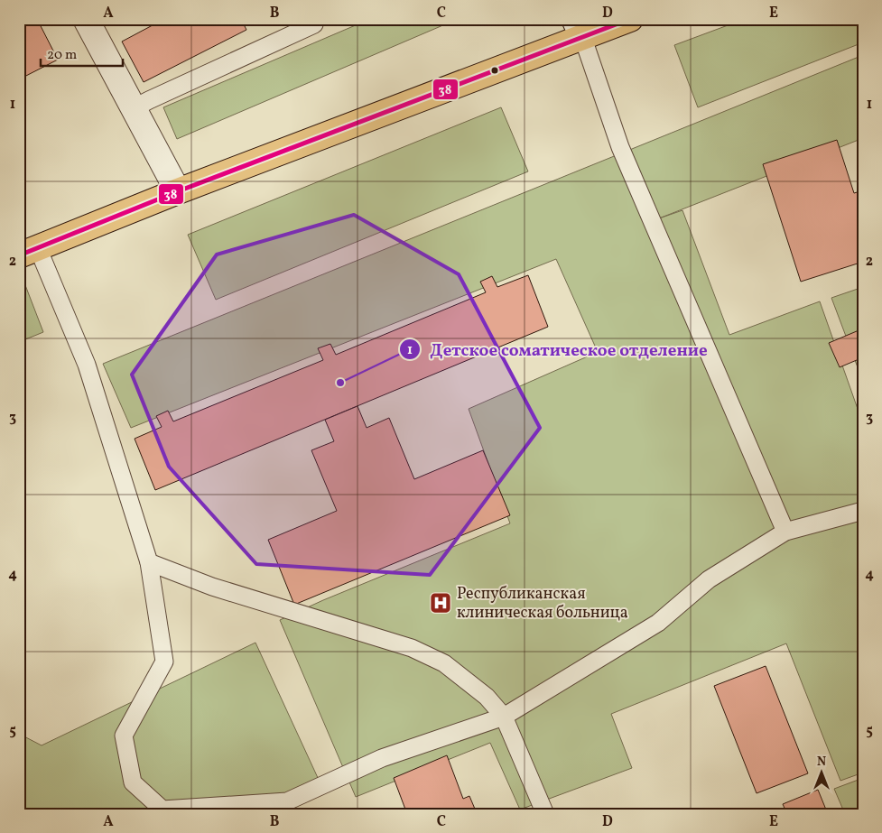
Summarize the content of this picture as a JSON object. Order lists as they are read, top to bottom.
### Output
{
  "places": {
    "other": ["Детское соматическое отделение"],
    "hospital": ["Республиканская клиническая больница"]
  },
  "lines": ["transit line 38"],
  "scale_bar": "20 m",
  "north": "top",
  "grid": {
    "columns": [
      "A",
      "B",
      "C",
      "D",
      "E"
    ],
    "rows": [
      "1",
      "2",
      "3",
      "4",
      "5"
    ]
  }
}
